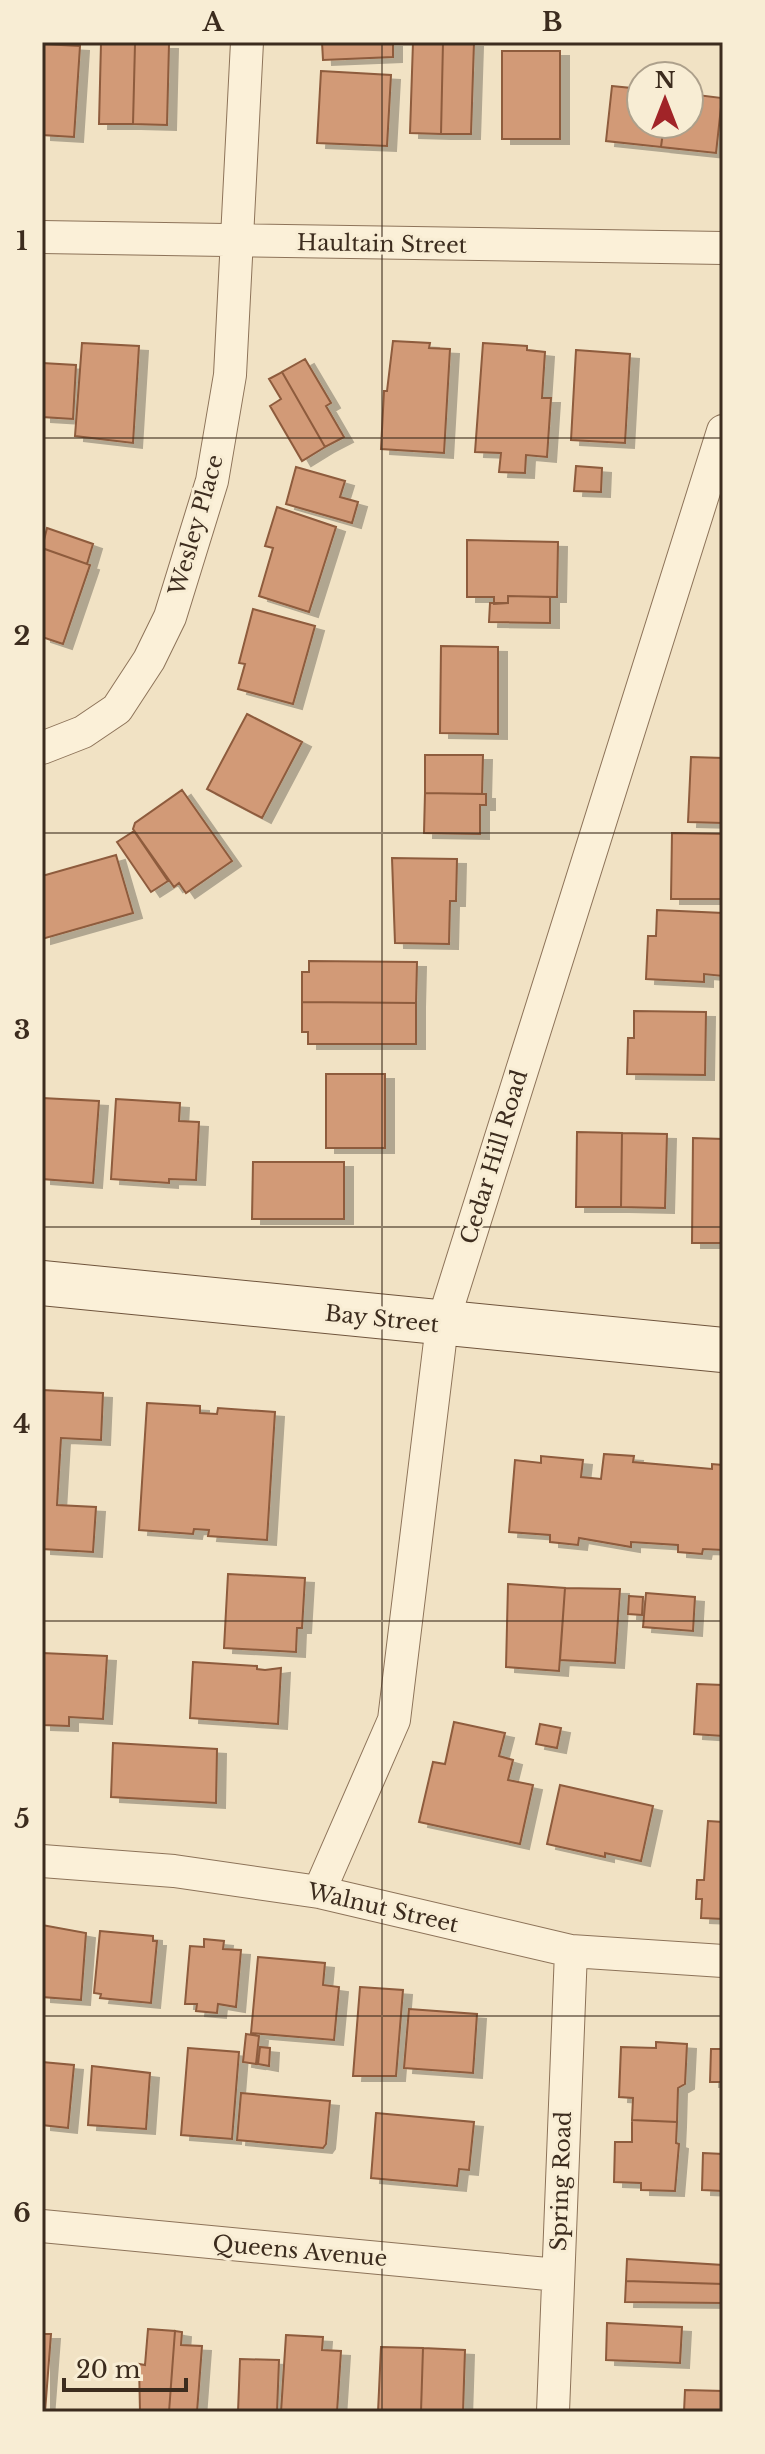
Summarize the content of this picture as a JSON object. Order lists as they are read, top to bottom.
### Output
{
  "streets": {
    "main road": ["Bay Street"],
    "street": [
      "Haultain Street",
      "Wesley Place",
      "Cedar Hill Road",
      "Walnut Street",
      "Spring Road",
      "Queens Avenue"
    ]
  },
  "crossings": [
    ["Haultain Street", "Wesley Place"],
    ["Cedar Hill Road", "Bay Street"],
    ["Cedar Hill Road", "Walnut Street"],
    ["Walnut Street", "Spring Road"],
    ["Spring Road", "Queens Avenue"]
  ],
  "scale_bar": "20 m",
  "north": "top",
  "grid": {
    "columns": ["A", "B"],
    "rows": [
      "1",
      "2",
      "3",
      "4",
      "5",
      "6"
    ]
  }
}
